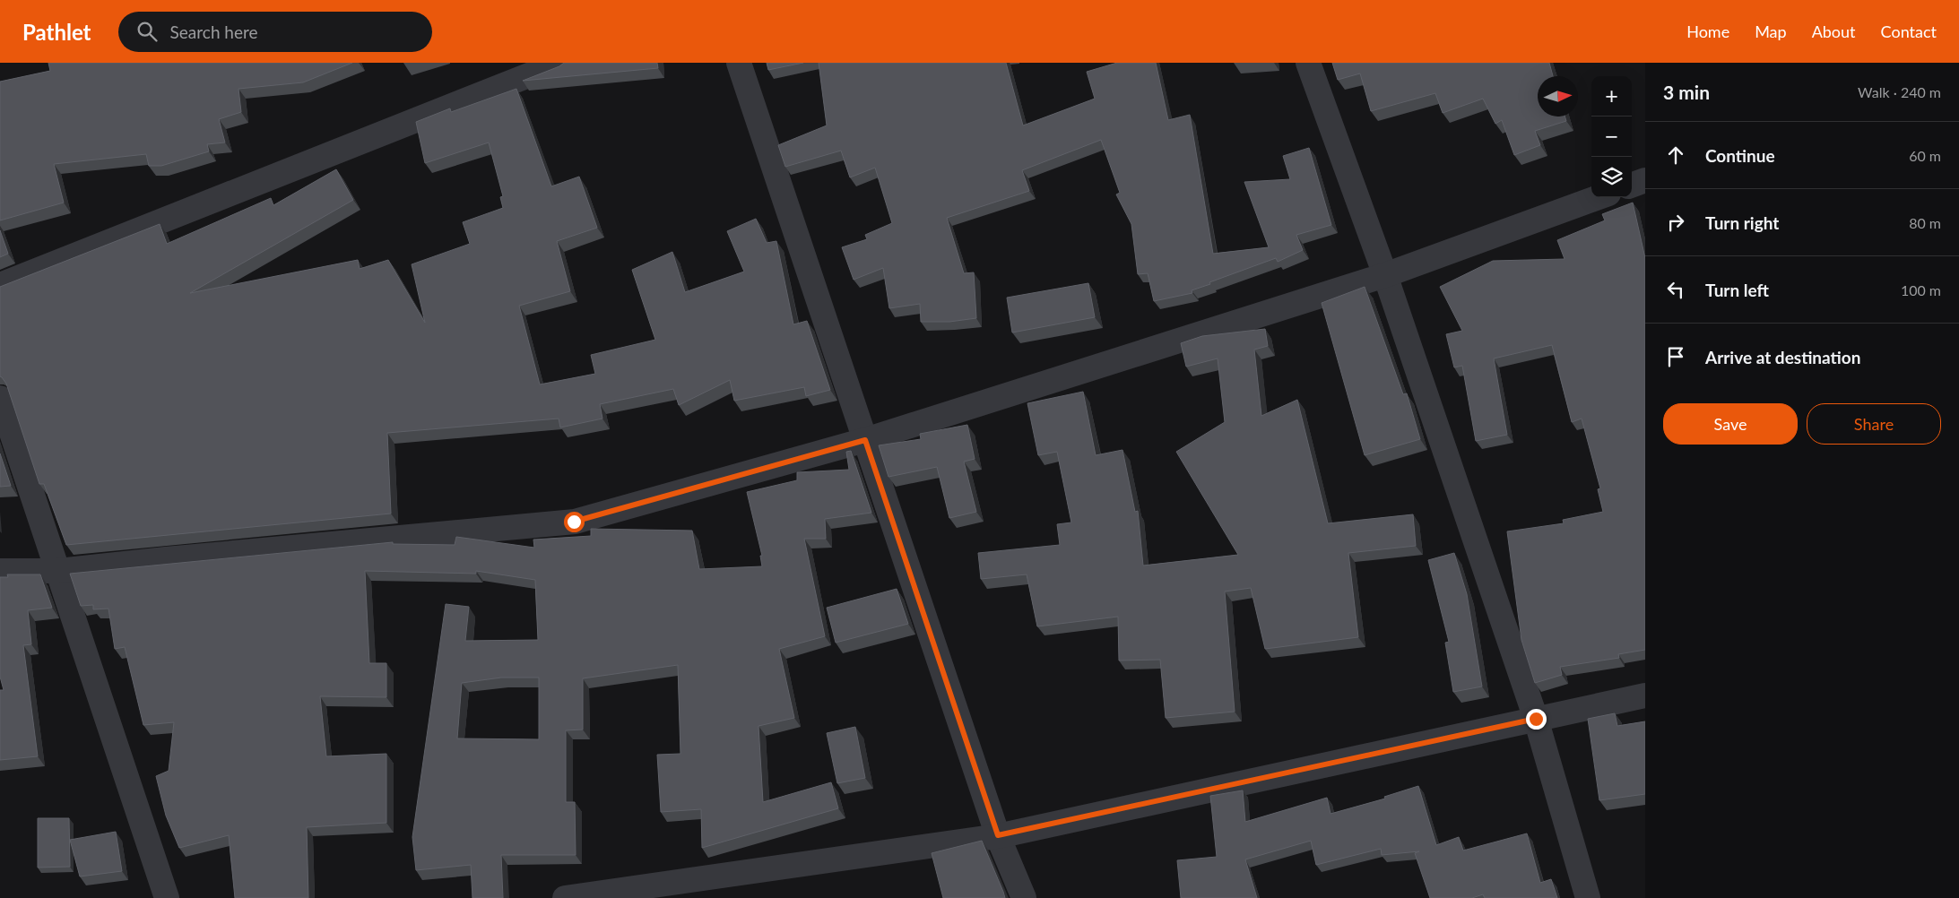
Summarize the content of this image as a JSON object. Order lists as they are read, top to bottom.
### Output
{
  "north": "right",
  "page": {
    "header": "Pathlet",
    "search": "Search here",
    "nav": [
      "Home",
      "Map",
      "About",
      "Contact"
    ],
    "heading": ["3 min", "Walk · 240 m"],
    "map_buttons": ["+", "−"],
    "list": [
      ["Continue", "60 m"],
      ["Turn right", "80 m"],
      ["Turn left", "100 m"],
      "Arrive at destination"
    ],
    "buttons": ["Save", "Share"]
  }
}
